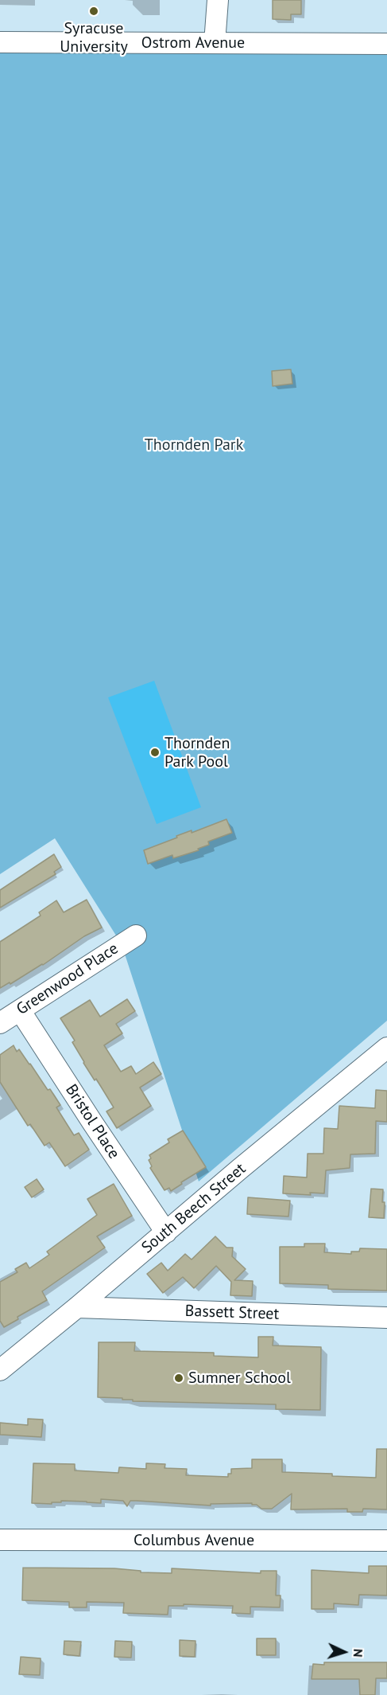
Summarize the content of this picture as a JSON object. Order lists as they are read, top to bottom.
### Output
{
  "streets": {
    "street": [
      "Ostrom Avenue",
      "Greenwood Place",
      "Bristol Place",
      "South Beech Street",
      "Bassett Street",
      "Columbus Avenue"
    ]
  },
  "crossings": [
    ["Greenwood Place", "Bristol Place"],
    ["Bristol Place", "South Beech Street"],
    ["South Beech Street", "Bassett Street"]
  ],
  "parks": ["Thornden Park"],
  "places": ["Syracuse University", "Thornden Park Pool", "Sumner School"],
  "north": "right"
}
